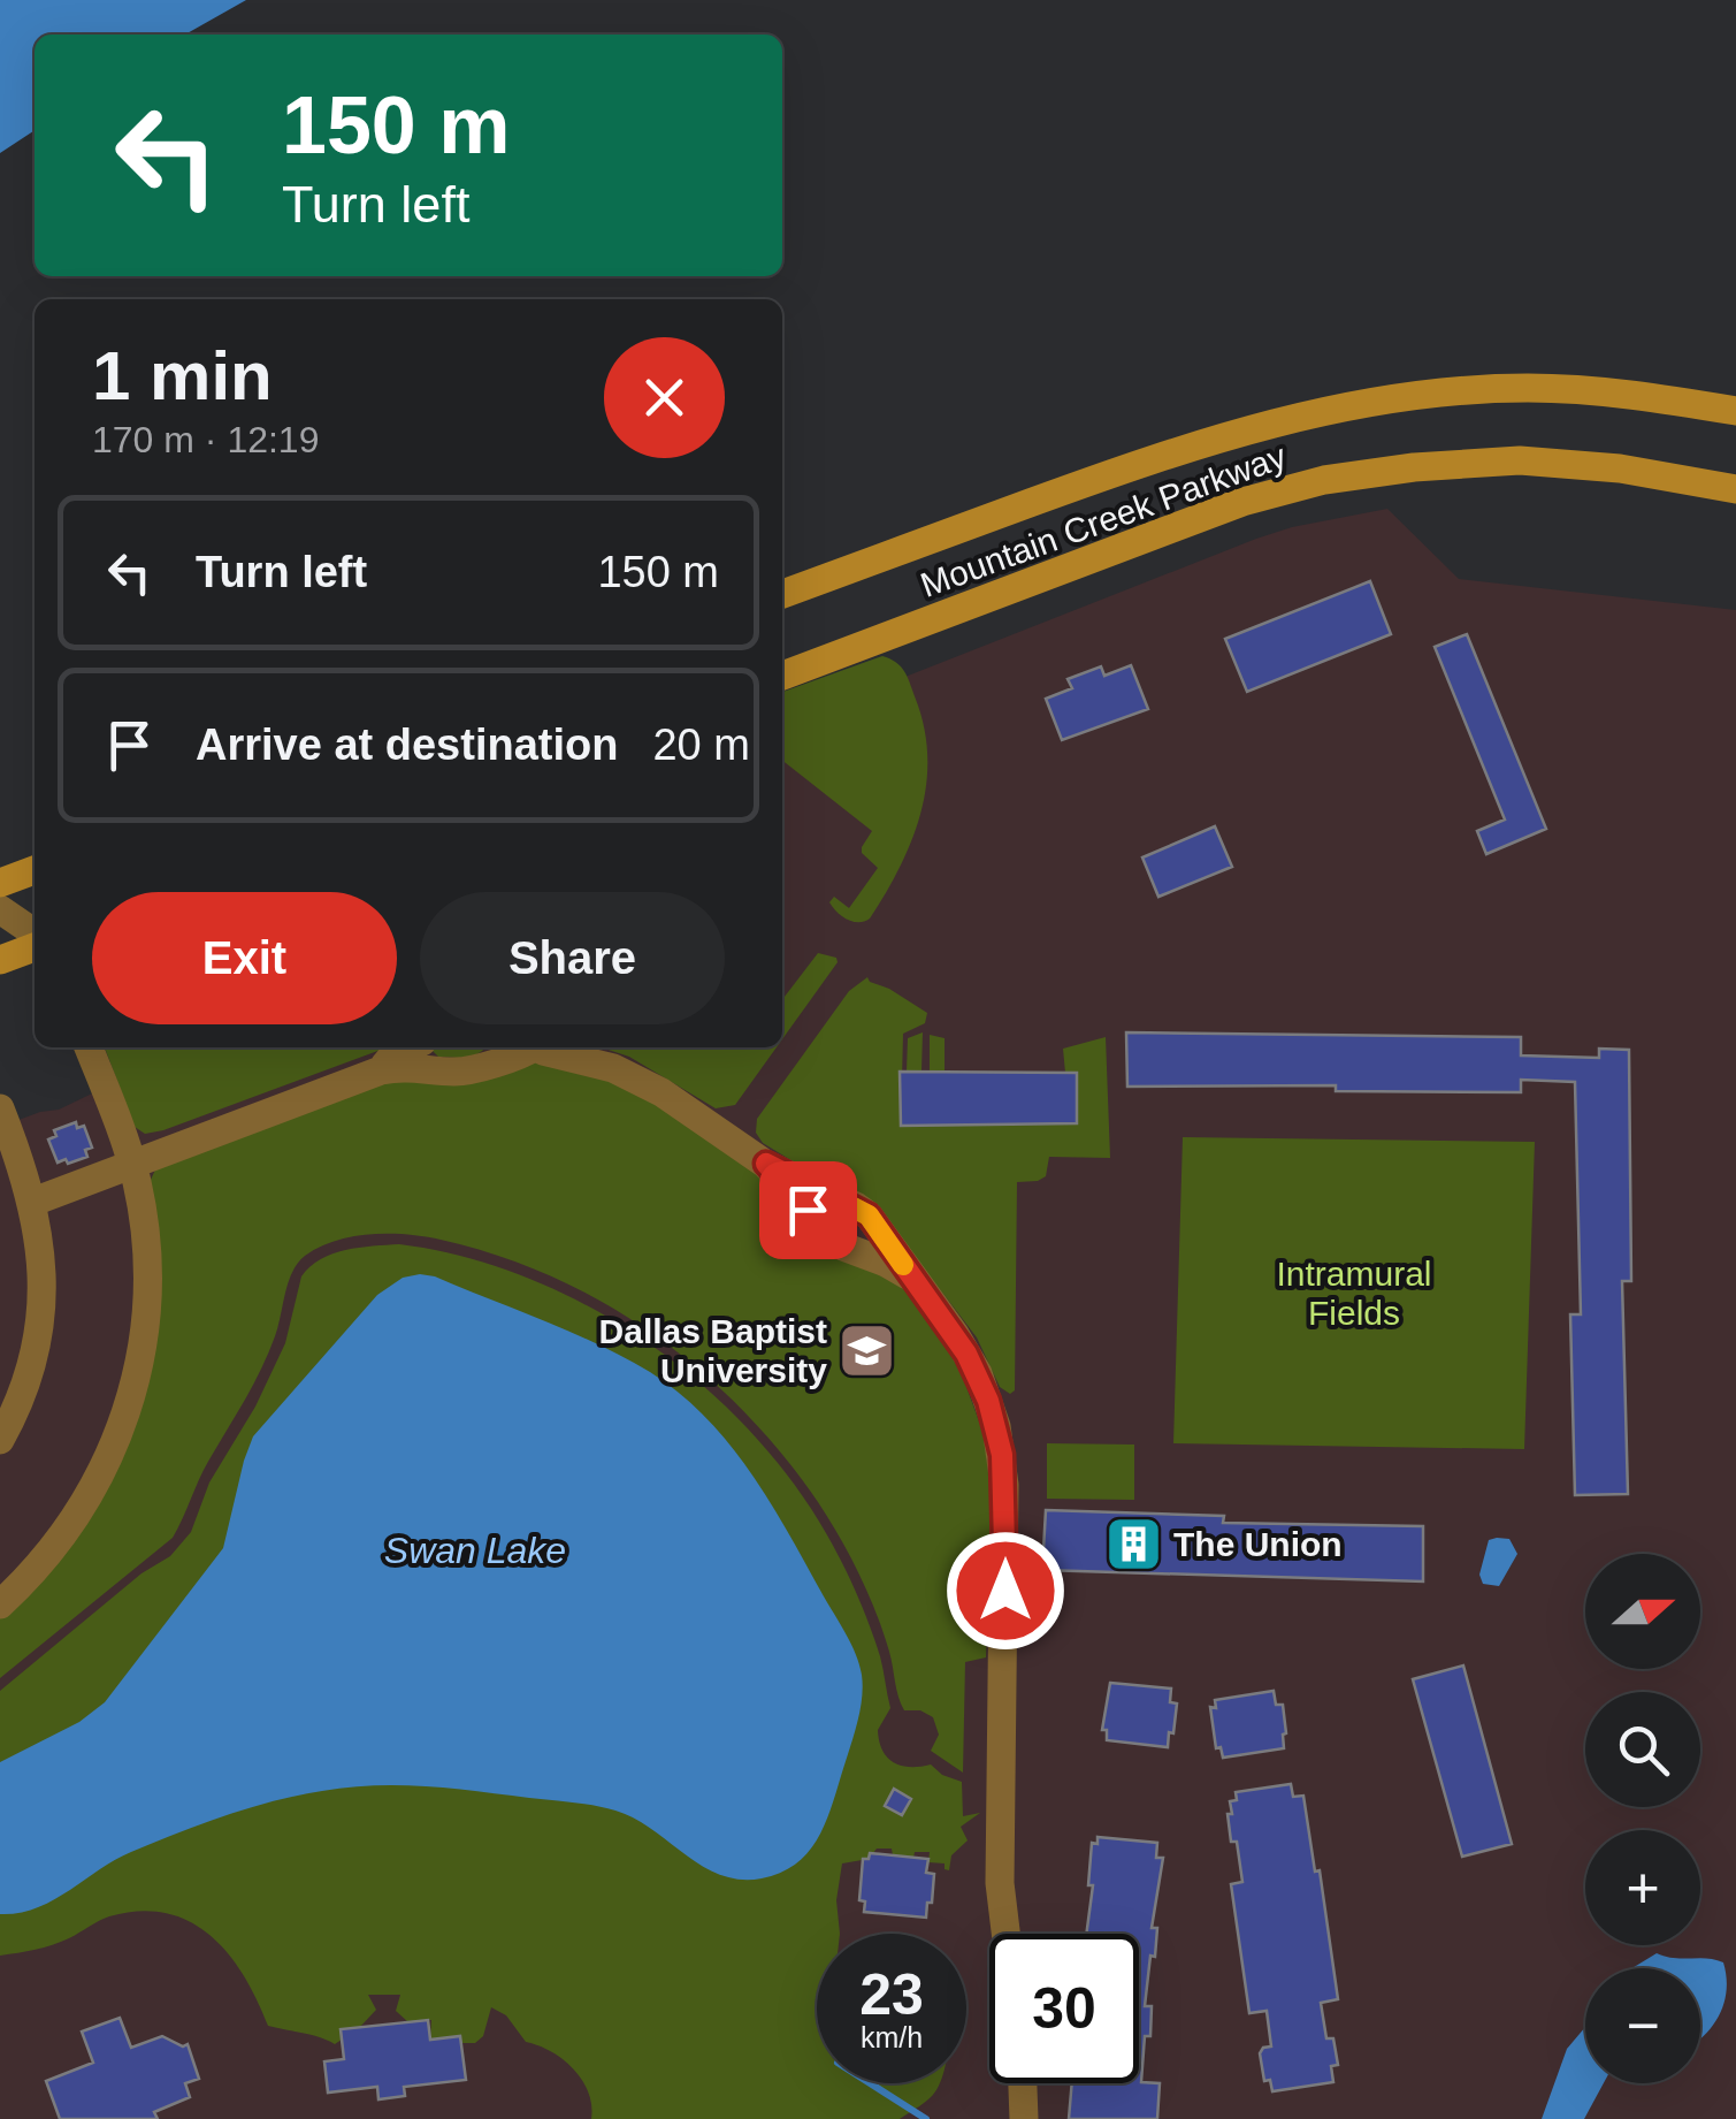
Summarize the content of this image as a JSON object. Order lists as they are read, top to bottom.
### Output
{
  "streets": {
    "main road": ["Mountain Creek Parkway"]
  },
  "water": ["Swan Lake"],
  "parks": ["Intramural Fields"],
  "places": {
    "school or university": ["Dallas Baptist University"],
    "building": ["The Union"]
  },
  "north": "right",
  "page": {
    "turn": ["150 m", "Turn left"],
    "heading": ["1 min", "170 m · 12:19"],
    "list": [
      {
        "name": "Turn left",
        "value": "150 m"
      },
      {
        "name": "Arrive at destination",
        "value": "20 m"
      }
    ],
    "buttons": ["Exit", "Share"],
    "map_buttons": ["+", "−"],
    "speed": "23 km/h",
    "limit": "30"
  }
}
